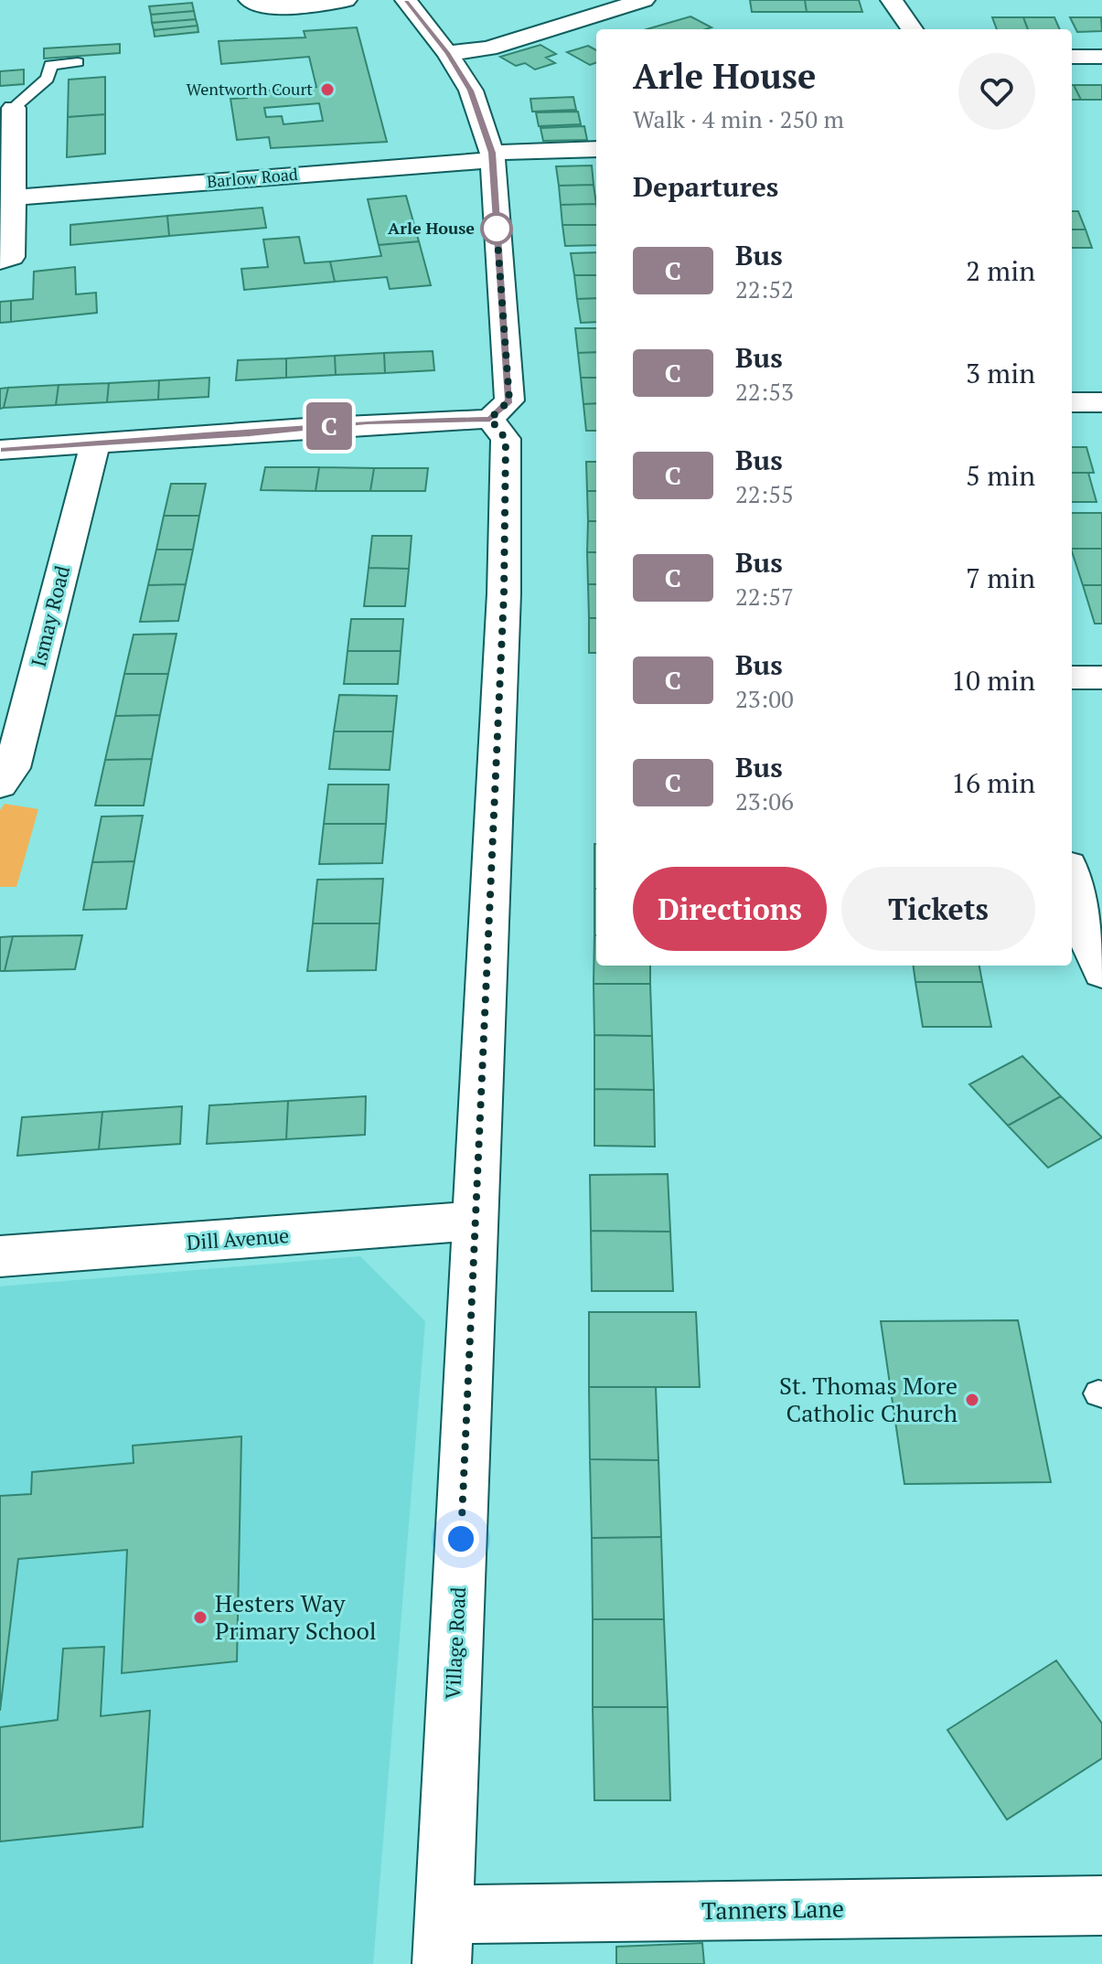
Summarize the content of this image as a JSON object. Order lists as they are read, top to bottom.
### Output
{
  "streets": {
    "street": [
      "Barlow Road",
      "Ismay Road",
      "Dill Avenue",
      "Village Road",
      "Tanners Lane"
    ]
  },
  "crossings": [
    ["Dill Avenue", "Village Road"],
    ["Village Road", "Tanners Lane"]
  ],
  "places": [
    "Wentworth Court",
    "Arle House",
    "St. Thomas More Catholic Church",
    "Hesters Way Primary School"
  ],
  "lines": ["bus line C"],
  "page": {
    "on_map": "C",
    "heading": [
      ["Arle House", "Walk · 4 min · 250 m"],
      "Departures"
    ],
    "list": [
      {
        "mark": "C",
        "name": "Bus",
        "note": "22:52",
        "value": "2 min"
      },
      {
        "mark": "C",
        "name": "Bus",
        "note": "22:53",
        "value": "3 min"
      },
      {
        "mark": "C",
        "name": "Bus",
        "note": "22:55",
        "value": "5 min"
      },
      {
        "mark": "C",
        "name": "Bus",
        "note": "22:57",
        "value": "7 min"
      },
      {
        "mark": "C",
        "name": "Bus",
        "note": "23:00",
        "value": "10 min"
      },
      {
        "mark": "C",
        "name": "Bus",
        "note": "23:06",
        "value": "16 min"
      }
    ],
    "buttons": ["Directions", "Tickets"]
  }
}
